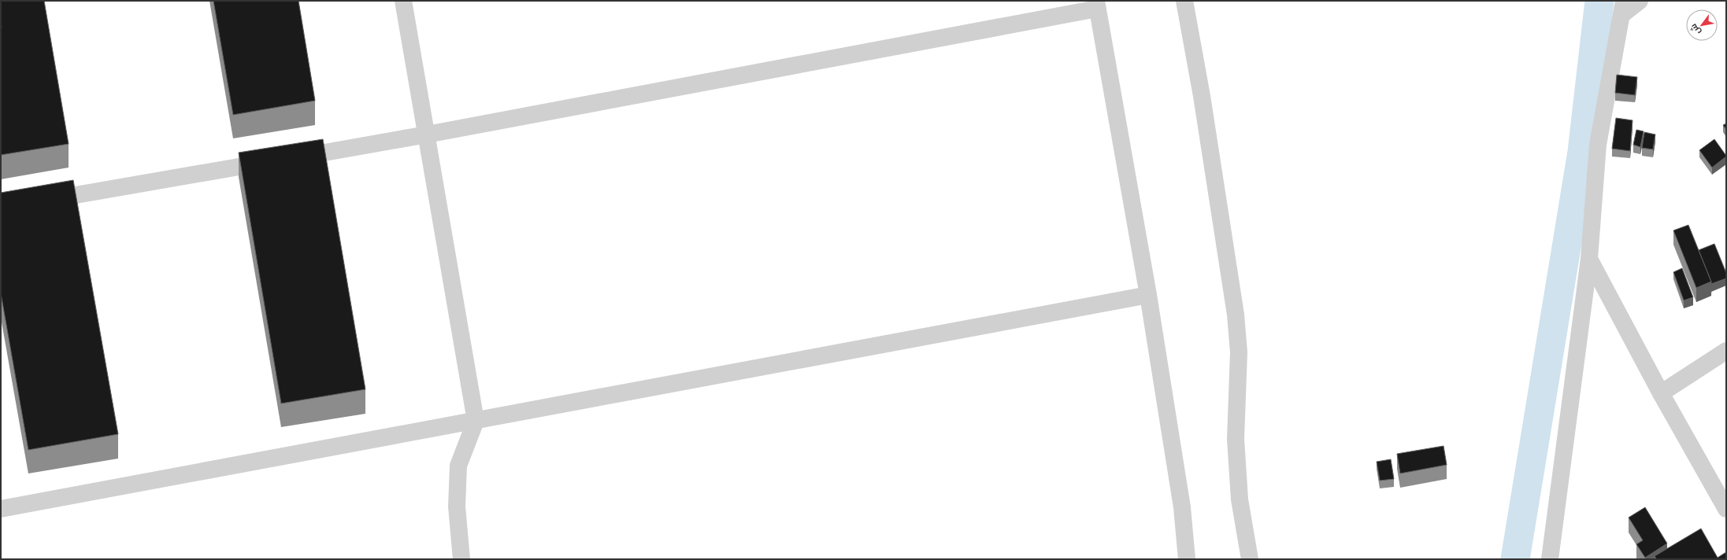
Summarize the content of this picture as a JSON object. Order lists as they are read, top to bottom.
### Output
{
  "north": "bottom left"
}
